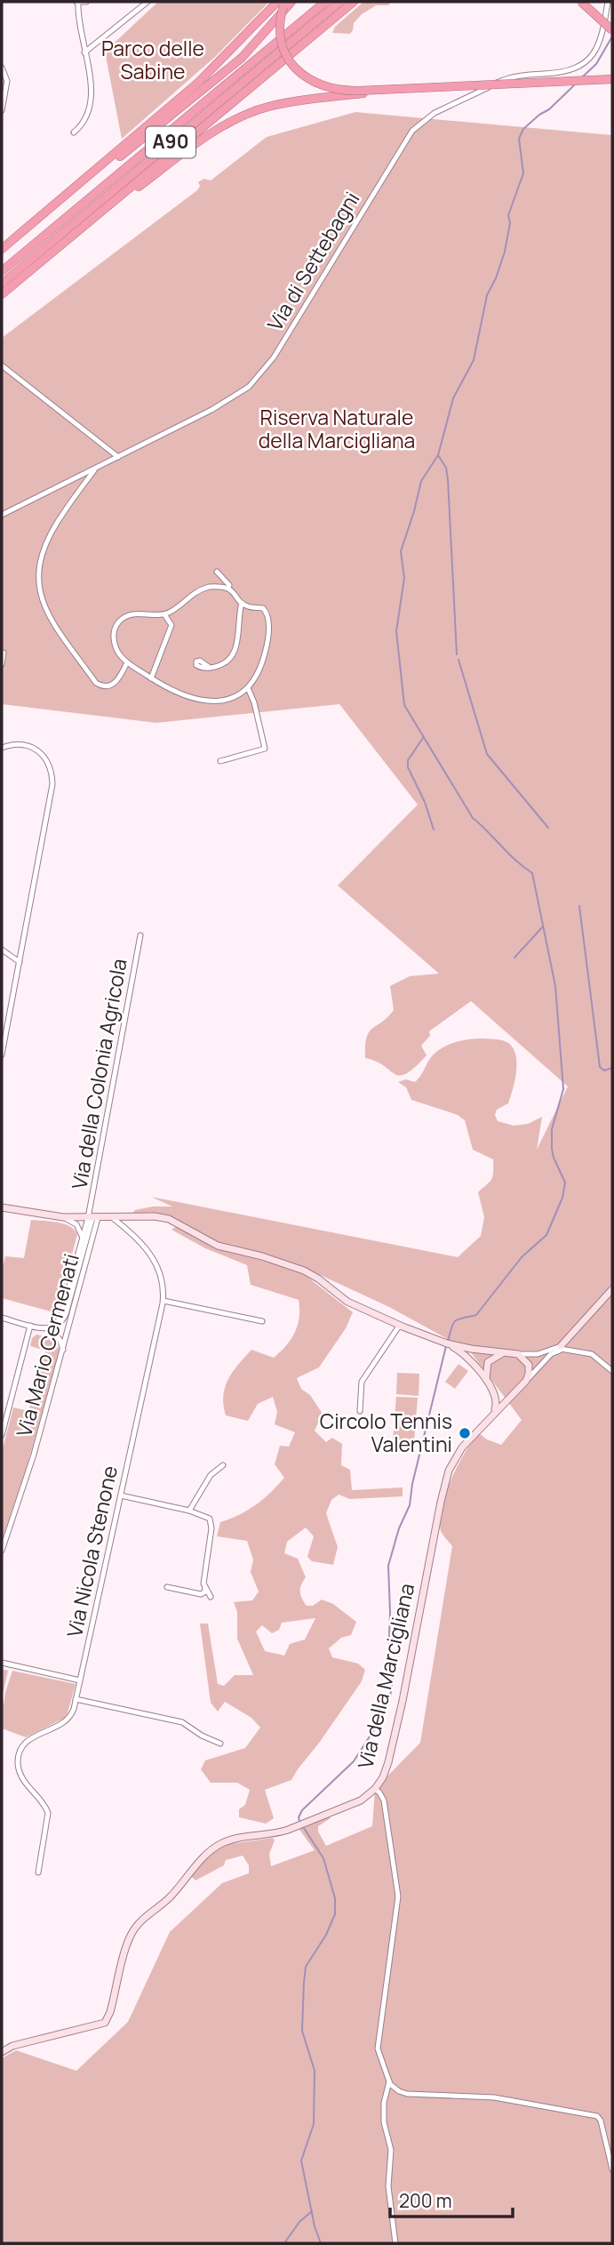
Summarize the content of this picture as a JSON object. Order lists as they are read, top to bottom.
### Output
{
  "streets": {
    "highway": ["A90"],
    "street": [
      "Via di Settebagni",
      "Via della Colonia Agricola",
      "Via Mario Cermenati",
      "Via Nicola Stenone",
      "Via della Marcigliana"
    ]
  },
  "crossings": [
    ["Via della Colonia Agricola", "Via Mario Cermenati"]
  ],
  "parks": ["Parco delle Sabine", "Riserva Naturale della Marcigliana"],
  "places": ["Circolo Tennis Valentini"],
  "scale_bar": "200 m"
}
